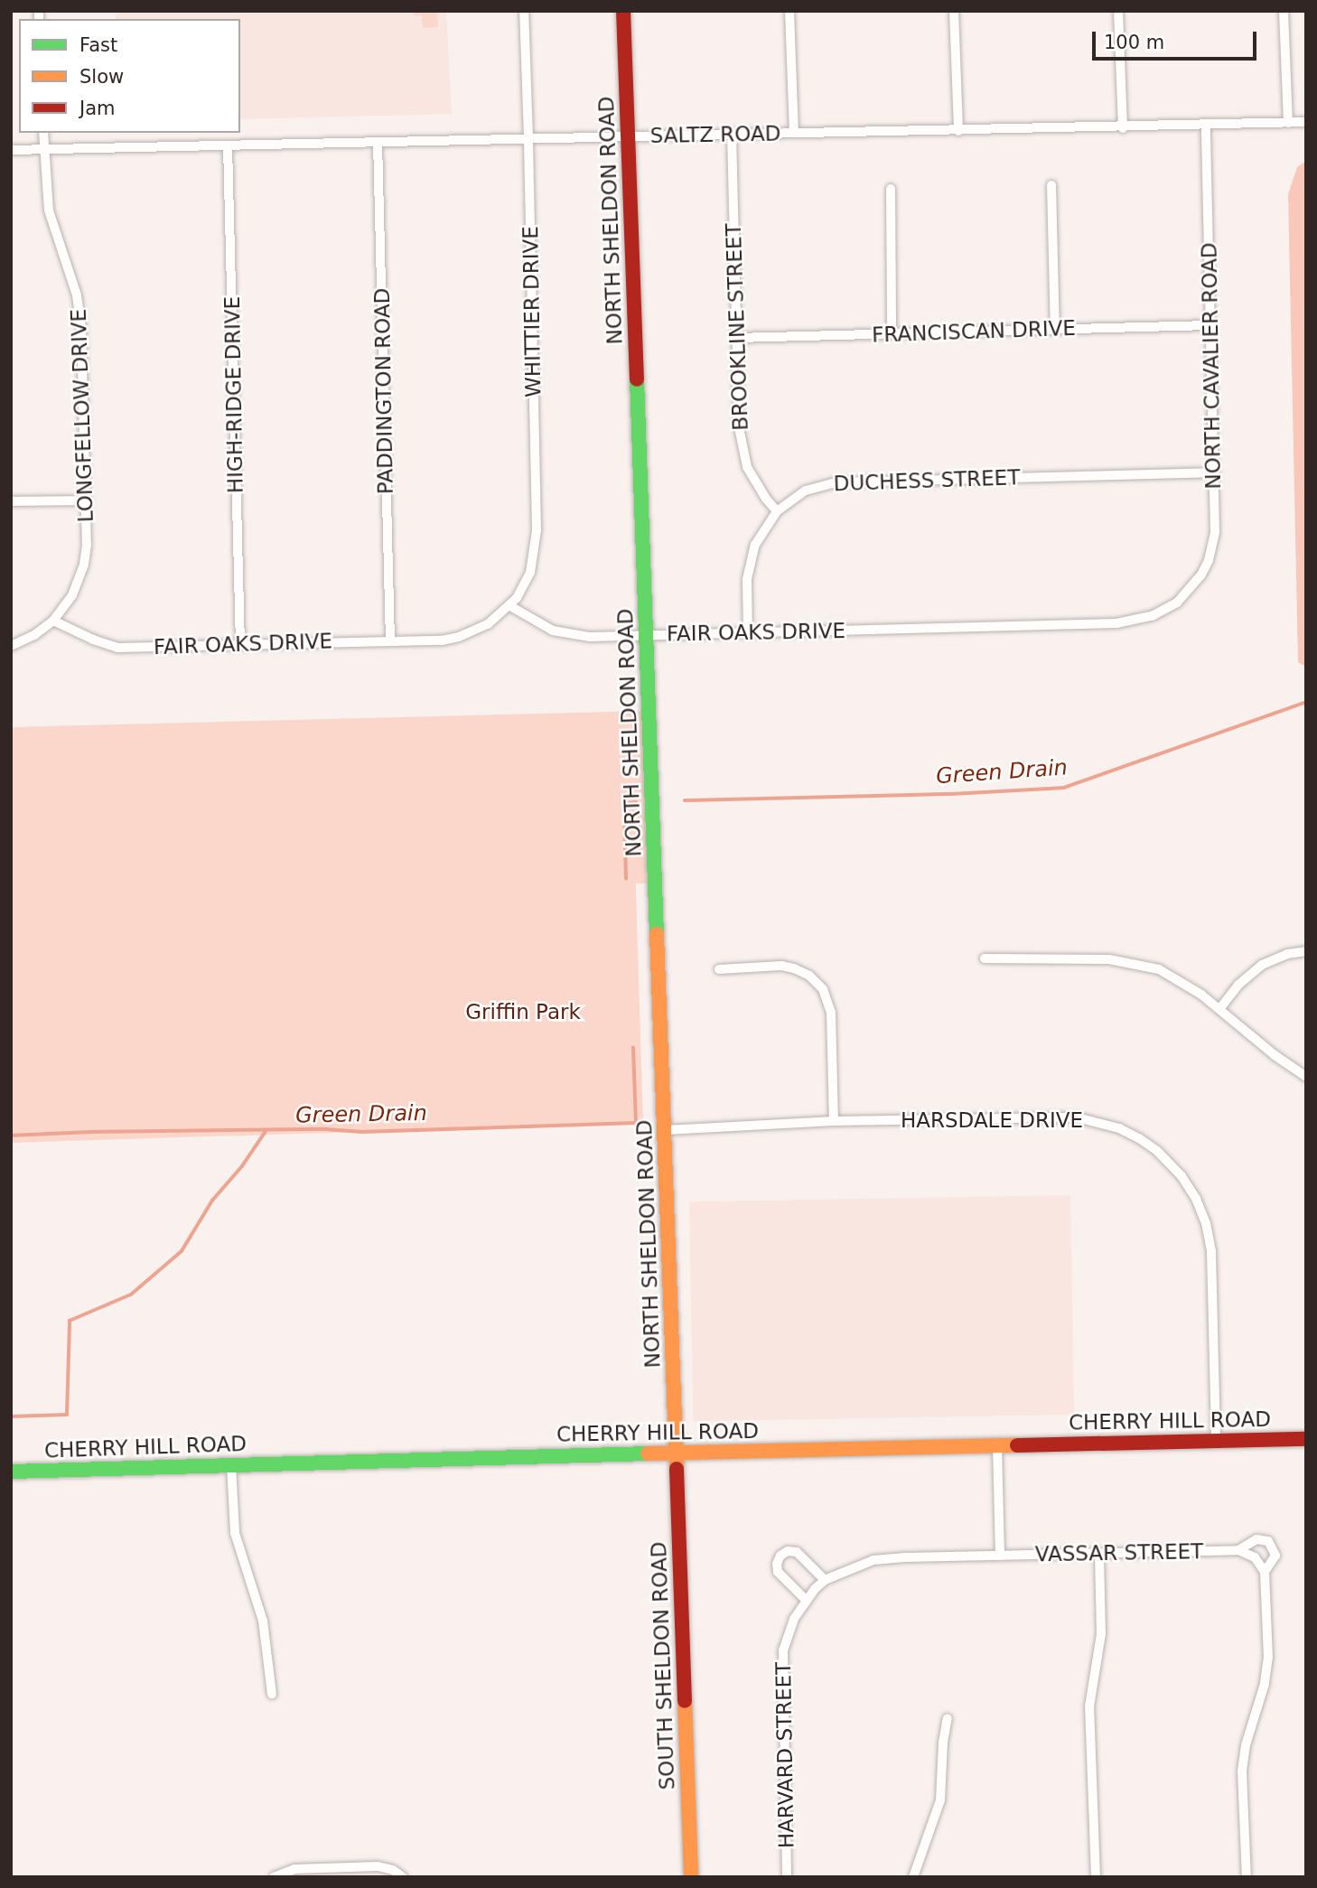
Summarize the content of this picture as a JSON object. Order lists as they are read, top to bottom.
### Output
{
  "streets": {
    "street": [
      "SALTZ ROAD",
      "NORTH SHELDON ROAD",
      "WHITTIER DRIVE",
      "BROOKLINE STREET",
      "FRANCISCAN DRIVE",
      "NORTH CAVALIER ROAD",
      "PADDINGTON ROAD",
      "HIGH-RIDGE DRIVE",
      "LONGFELLOW DRIVE",
      "DUCHESS STREET",
      "FAIR OAKS DRIVE",
      "HARSDALE DRIVE",
      "CHERRY HILL ROAD",
      "VASSAR STREET",
      "SOUTH SHELDON ROAD",
      "HARVARD STREET"
    ]
  },
  "crossings": [
    ["SALTZ ROAD", "NORTH SHELDON ROAD"],
    ["SALTZ ROAD", "WHITTIER DRIVE"],
    ["SALTZ ROAD", "BROOKLINE STREET"],
    ["SALTZ ROAD", "NORTH CAVALIER ROAD"],
    ["SALTZ ROAD", "PADDINGTON ROAD"],
    ["SALTZ ROAD", "HIGH-RIDGE DRIVE"],
    ["SALTZ ROAD", "LONGFELLOW DRIVE"],
    ["NORTH SHELDON ROAD", "FAIR OAKS DRIVE"],
    ["NORTH SHELDON ROAD", "HARSDALE DRIVE"],
    ["NORTH SHELDON ROAD", "CHERRY HILL ROAD"],
    ["NORTH SHELDON ROAD", "SOUTH SHELDON ROAD"],
    ["WHITTIER DRIVE", "FAIR OAKS DRIVE"],
    ["BROOKLINE STREET", "FRANCISCAN DRIVE"],
    ["BROOKLINE STREET", "DUCHESS STREET"],
    ["FRANCISCAN DRIVE", "NORTH CAVALIER ROAD"],
    ["NORTH CAVALIER ROAD", "DUCHESS STREET"],
    ["NORTH CAVALIER ROAD", "FAIR OAKS DRIVE"],
    ["PADDINGTON ROAD", "FAIR OAKS DRIVE"],
    ["HIGH-RIDGE DRIVE", "FAIR OAKS DRIVE"],
    ["LONGFELLOW DRIVE", "FAIR OAKS DRIVE"],
    ["DUCHESS STREET", "FAIR OAKS DRIVE"],
    ["HARSDALE DRIVE", "CHERRY HILL ROAD"],
    ["CHERRY HILL ROAD", "SOUTH SHELDON ROAD"],
    ["VASSAR STREET", "HARVARD STREET"]
  ],
  "water": ["Green Drain"],
  "parks": ["Griffin Park"],
  "legend": ["Fast", "Slow", "Jam"],
  "scale_bar": "100 m"
}
